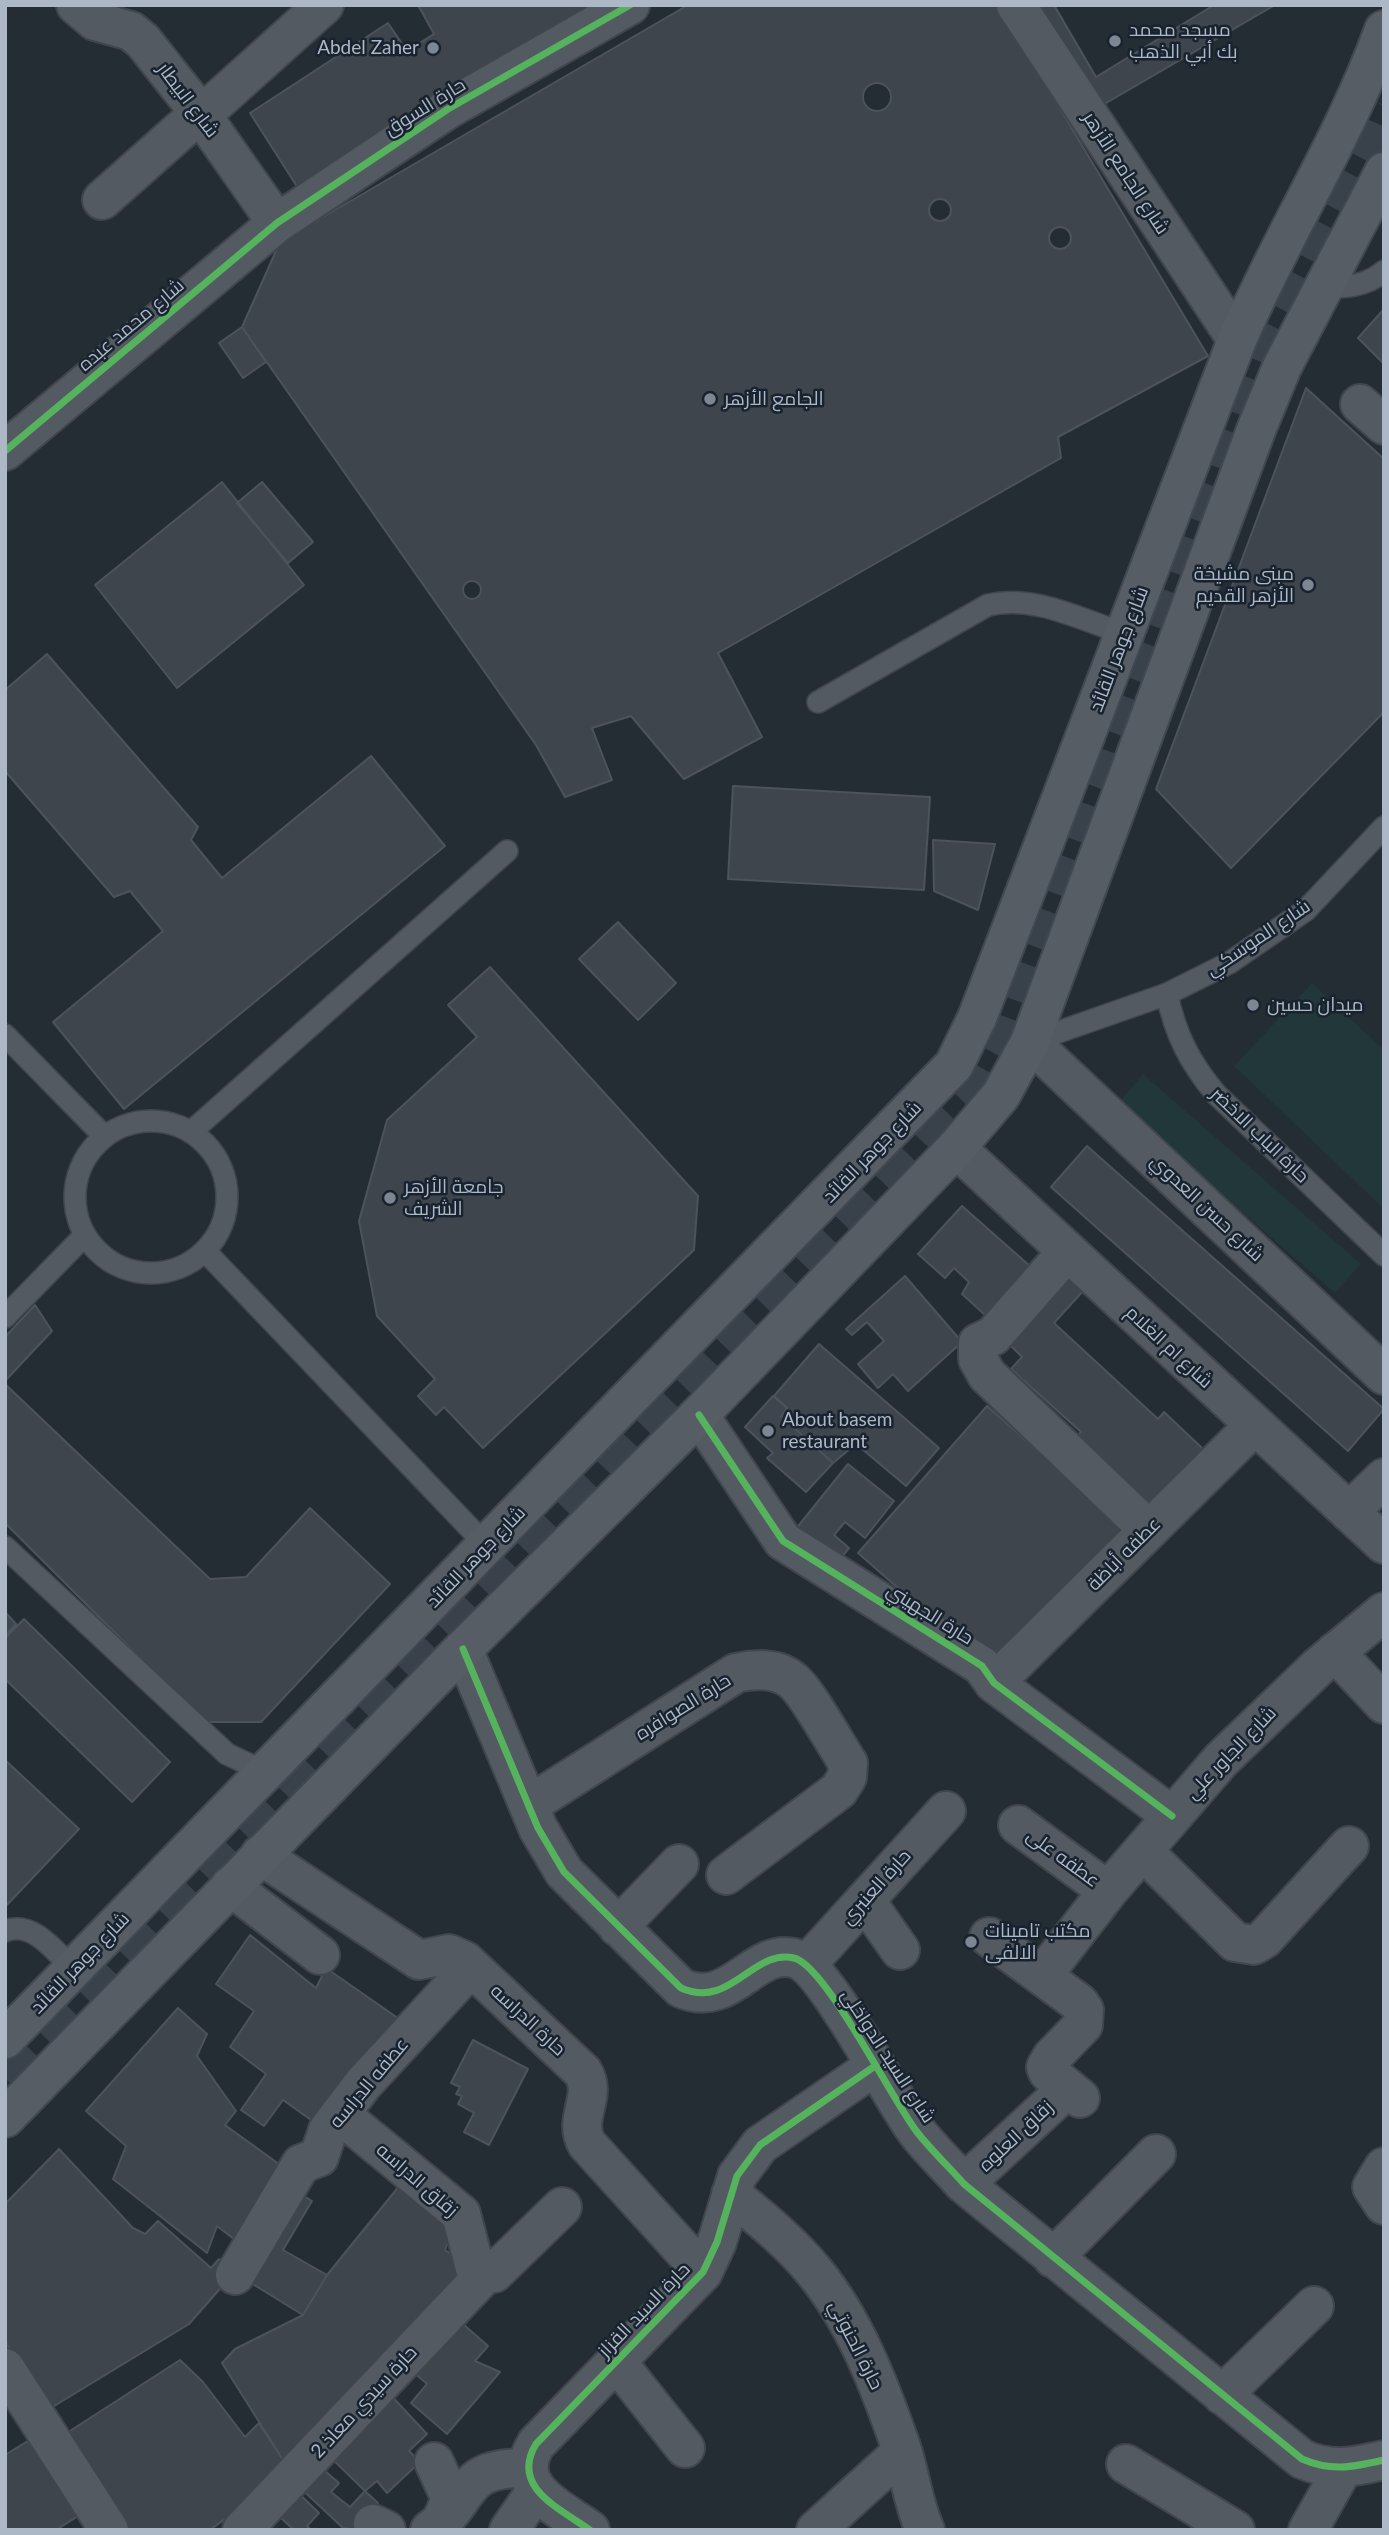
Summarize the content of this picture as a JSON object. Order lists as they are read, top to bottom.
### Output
{
  "streets": {
    "main road": ["شارع جوهر القائد"],
    "street": [
      "شارع البيطار",
      "حارة السوق",
      "شارع الجامع الأزهر",
      "شارع محمد عبده",
      "شارع حسن العدوي",
      "شارع ام الغلام",
      "عطفه أباظة",
      "حارة الجهيني",
      "حارة الصوافره",
      "شارع الجاور علي",
      "عطفه على",
      "حارة العنبري",
      "حارة الدراسه",
      "شارع السيد الدواخلي",
      "عطفه الدراسه",
      "زقاق العلوه",
      "زقاق الدراسه",
      "حارة السيد القزاز",
      "حارة الحنوتي",
      "حارة سيدي معاذ 2"
    ],
    "lane": ["شارع الموسكي", "حارة الباب الاخضر"]
  },
  "crossings": [
    ["شارع البيطار", "حارة السوق"],
    ["شارع البيطار", "شارع محمد عبده"],
    ["حارة السوق", "شارع محمد عبده"],
    ["شارع الجامع الأزهر", "شارع جوهر القائد"],
    ["شارع الموسكي", "حارة الباب الاخضر"],
    ["شارع الموسكي", "شارع حسن العدوي"],
    ["شارع ام الغلام", "عطفه أباظة"],
    ["عطفه أباظة", "حارة الجهيني"],
    ["حارة الجهيني", "شارع الجاور علي"],
    ["شارع الجاور علي", "عطفه على"],
    ["شارع الجاور علي", "زقاق العلوه"],
    ["حارة العنبري", "شارع السيد الدواخلي"],
    ["حارة الدراسه", "عطفه الدراسه"],
    ["حارة الدراسه", "حارة السيد القزاز"],
    ["شارع السيد الدواخلي", "زقاق العلوه"],
    ["شارع السيد الدواخلي", "حارة السيد القزاز"],
    ["عطفه الدراسه", "زقاق الدراسه"],
    ["زقاق الدراسه", "حارة سيدي معاذ 2"],
    ["حارة السيد القزاز", "حارة الحنوتي"]
  ],
  "places": [
    "مسجد محمد بك أبي الذهب",
    "Abdel Zaher",
    "الجامع الأزهر",
    "مبنى مشيخة الأزهر القديم",
    "ميدان حسين",
    "جامعة الأزهر الشريف",
    "About basem restaurant",
    "مكتب تامينات الالفى"
  ]
}
